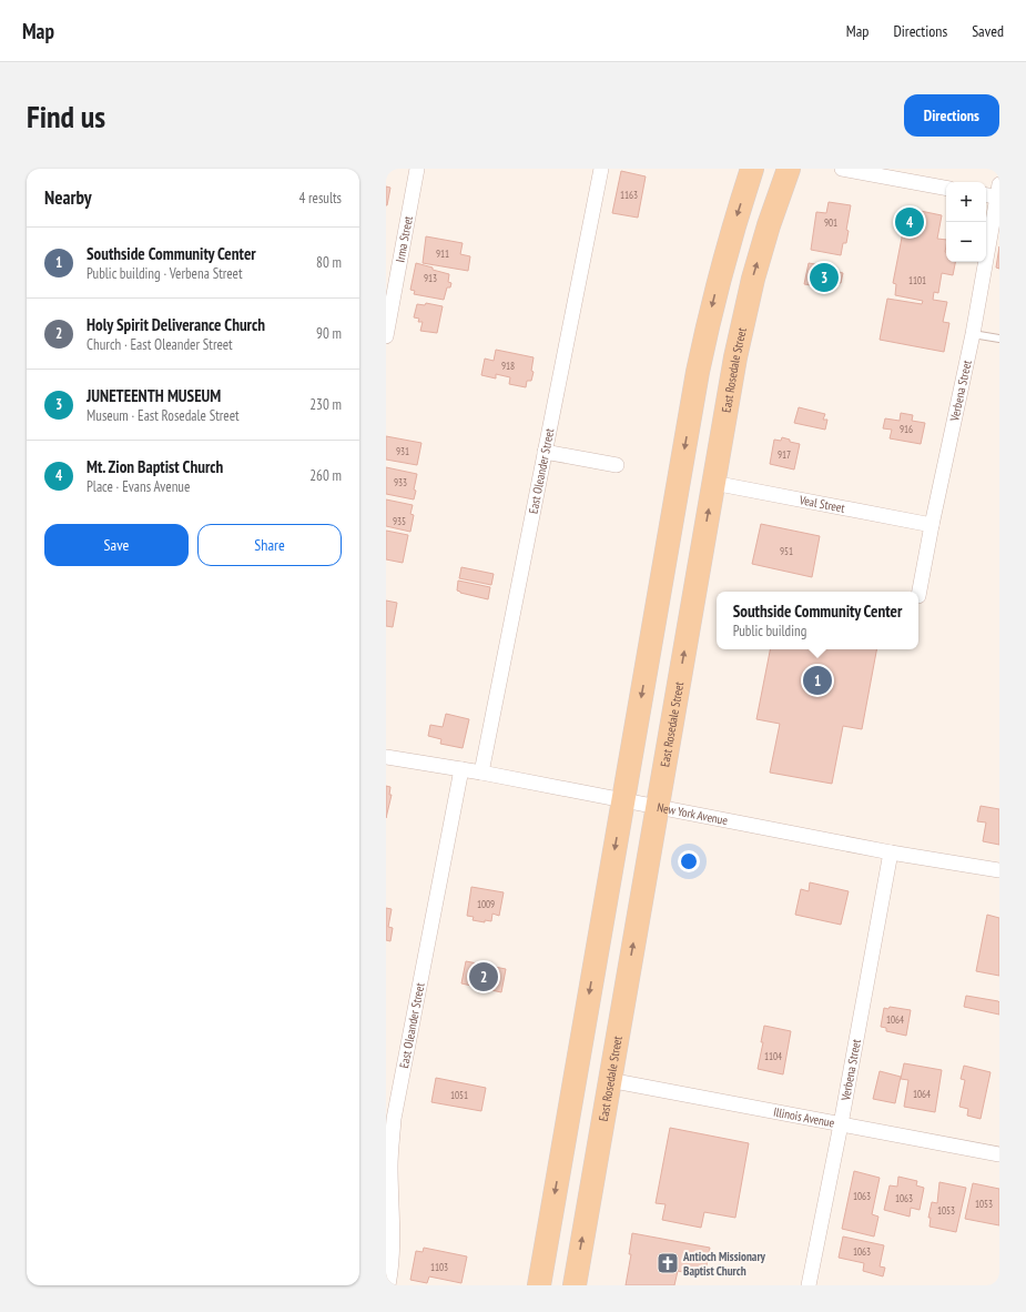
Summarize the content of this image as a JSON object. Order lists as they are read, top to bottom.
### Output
{
  "streets": {
    "main road": ["East Rosedale Street"],
    "street": [
      "Irma Street",
      "Verbena Street",
      "East Oleander Street",
      "Veal Street",
      "New York Avenue",
      "Illinois Avenue"
    ]
  },
  "crossings": [
    ["East Rosedale Street", "Veal Street"],
    ["East Rosedale Street", "New York Avenue"],
    ["East Rosedale Street", "Illinois Avenue"],
    ["Verbena Street", "Veal Street"],
    ["Verbena Street", "New York Avenue"],
    ["Verbena Street", "Illinois Avenue"],
    ["East Oleander Street", "New York Avenue"]
  ],
  "places": {
    "church": ["Antioch Missionary Baptist Church"]
  },
  "house_numbers": [
    "1163",
    "901",
    "911",
    "913",
    "1101",
    "918",
    "916",
    "931",
    "917",
    "933",
    "935",
    "951",
    "1009",
    "1064",
    "1104",
    "1064",
    "1051",
    "1063",
    "1063",
    "1053",
    "1053",
    "1063",
    "1103"
  ],
  "page": {
    "header": "Map",
    "nav": ["Map", "Directions", "Saved"],
    "buttons": [
      "Directions",
      ["Save", "Share"]
    ],
    "title": "Find us",
    "heading": ["Nearby", "4 results"],
    "map_buttons": ["+", "−"],
    "pins": [
      "4",
      "3",
      "1",
      "2"
    ],
    "list": [
      {
        "mark": "1",
        "name": "Southside Community Center",
        "note": "Public building · Verbena Street",
        "value": "80 m"
      },
      {
        "mark": "2",
        "name": "Holy Spirit Deliverance Church",
        "note": "Church · East Oleander Street",
        "value": "90 m"
      },
      {
        "mark": "3",
        "name": "JUNETEENTH MUSEUM",
        "note": "Museum · East Rosedale Street",
        "value": "230 m"
      },
      {
        "mark": "4",
        "name": "Mt. Zion Baptist Church",
        "note": "Place · Evans Avenue",
        "value": "260 m"
      }
    ],
    "popup": ["Southside Community Center", "Public building"]
  }
}
